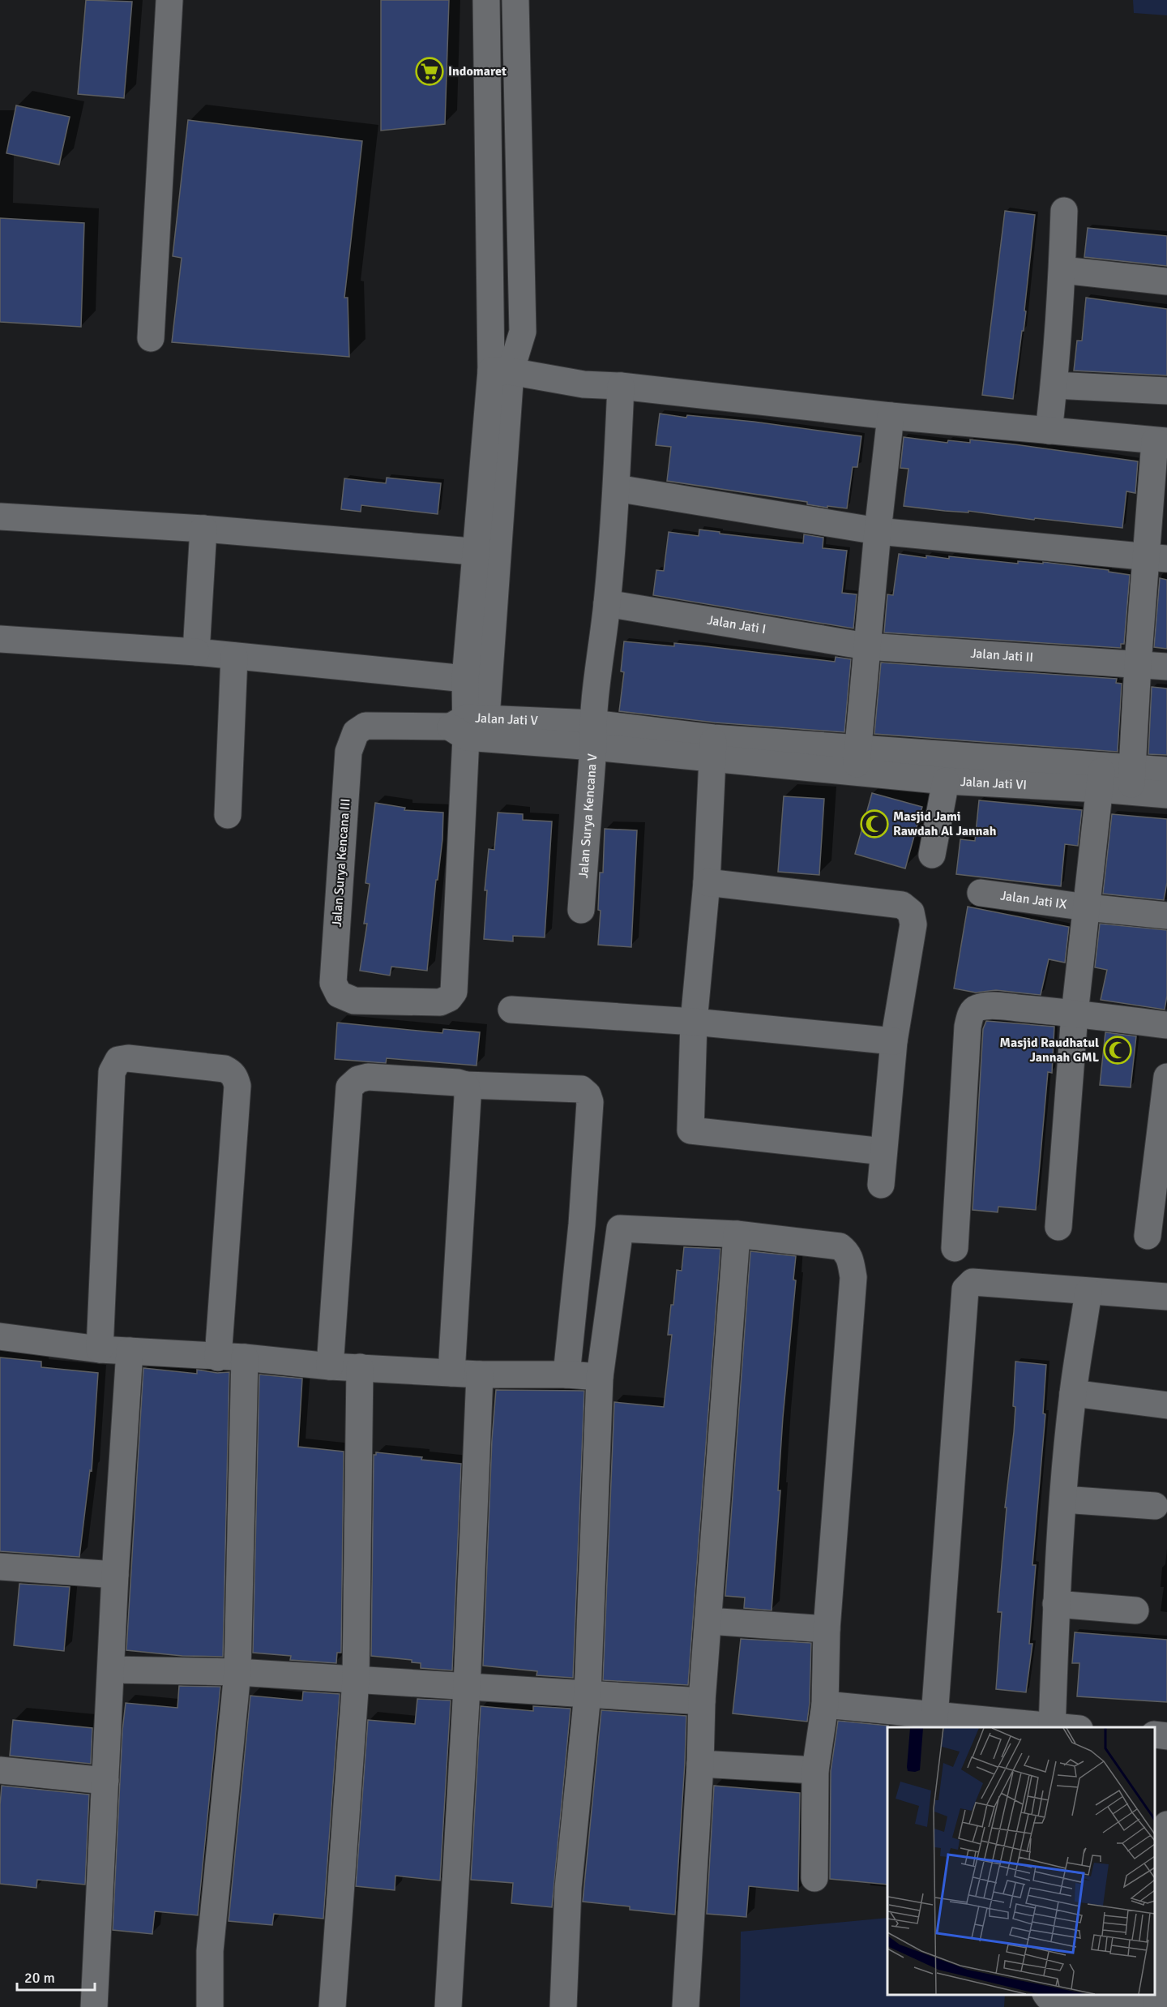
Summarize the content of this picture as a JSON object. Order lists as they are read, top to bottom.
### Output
{
  "streets": {
    "street": [
      "Jalan Jati I",
      "Jalan Jati II",
      "Jalan Jati V",
      "Jalan Jati VI",
      "Jalan Surya Kencana V",
      "Jalan Surya Kencana III",
      "Jalan Jati IX"
    ]
  },
  "crossings": [
    ["Jalan Jati I", "Jalan Jati II"],
    ["Jalan Jati I", "Jalan Surya Kencana V"],
    ["Jalan Jati V", "Jalan Jati VI"],
    ["Jalan Jati V", "Jalan Surya Kencana V"],
    ["Jalan Jati V", "Jalan Surya Kencana III"]
  ],
  "places": {
    "supermarket": ["Indomaret"],
    "mosque": ["Masjid Jami Rawdah Al Jannah", "Masjid Raudhatul Jannah GML"]
  },
  "scale_bar": "20 m"
}
